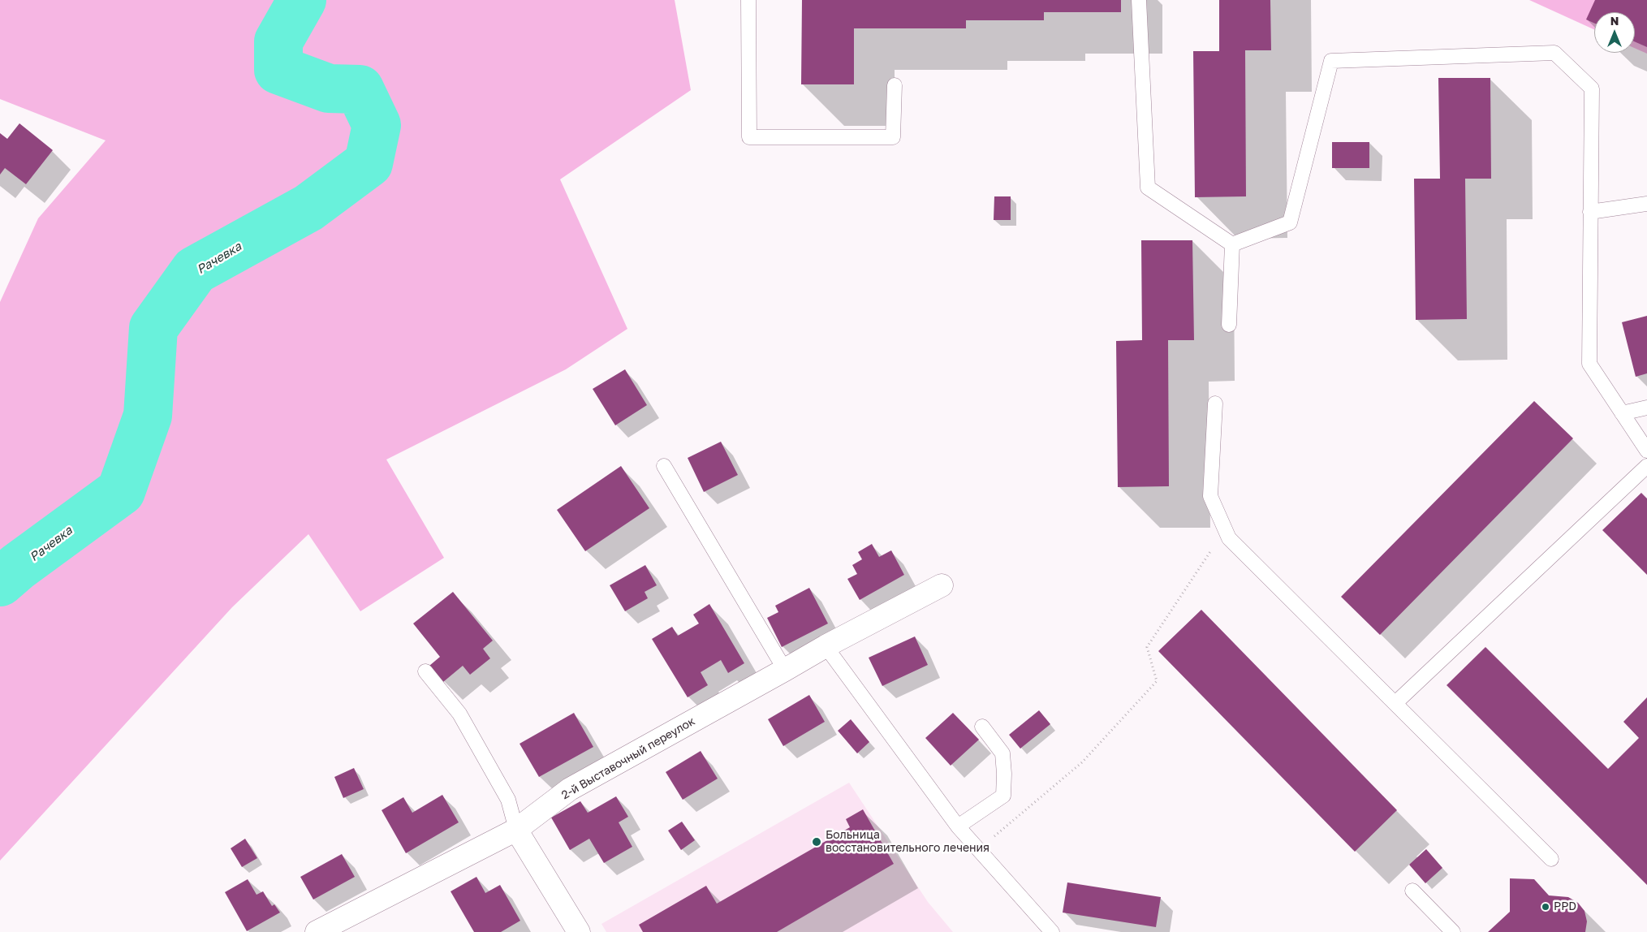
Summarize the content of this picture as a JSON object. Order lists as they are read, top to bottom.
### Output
{
  "streets": {
    "street": ["2-й Выставочный переулок"]
  },
  "water": ["Рачевка"],
  "places": ["Больница восстановительного лечения", "PPD"],
  "north": "top"
}
